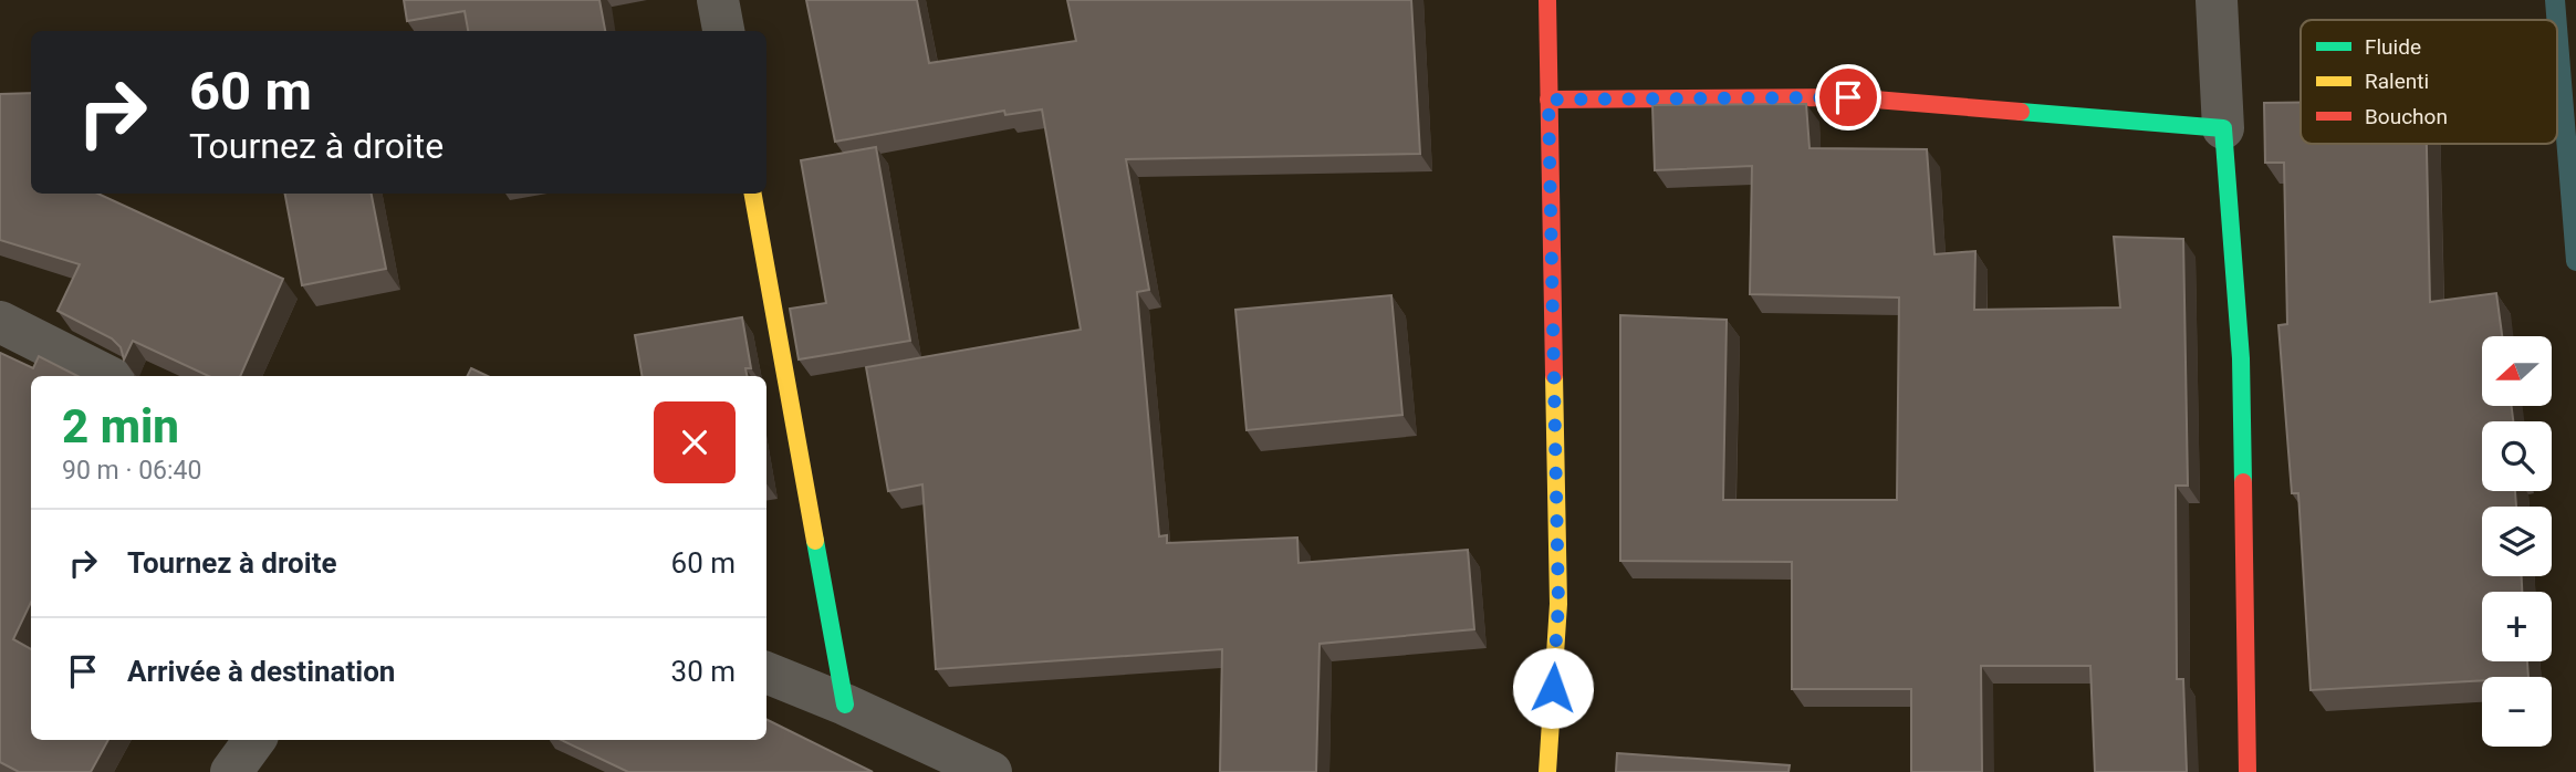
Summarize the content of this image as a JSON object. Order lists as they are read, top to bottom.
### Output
{
  "legend": ["Fluide", "Ralenti", "Bouchon"],
  "north": "left",
  "page": {
    "turn": ["60 m", "Tournez à droite"],
    "map_buttons": ["+", "−"],
    "heading": ["2 min", "90 m · 06:40"],
    "list": [
      {
        "name": "Tournez à droite",
        "value": "60 m"
      },
      {
        "name": "Arrivée à destination",
        "value": "30 m"
      }
    ]
  }
}
